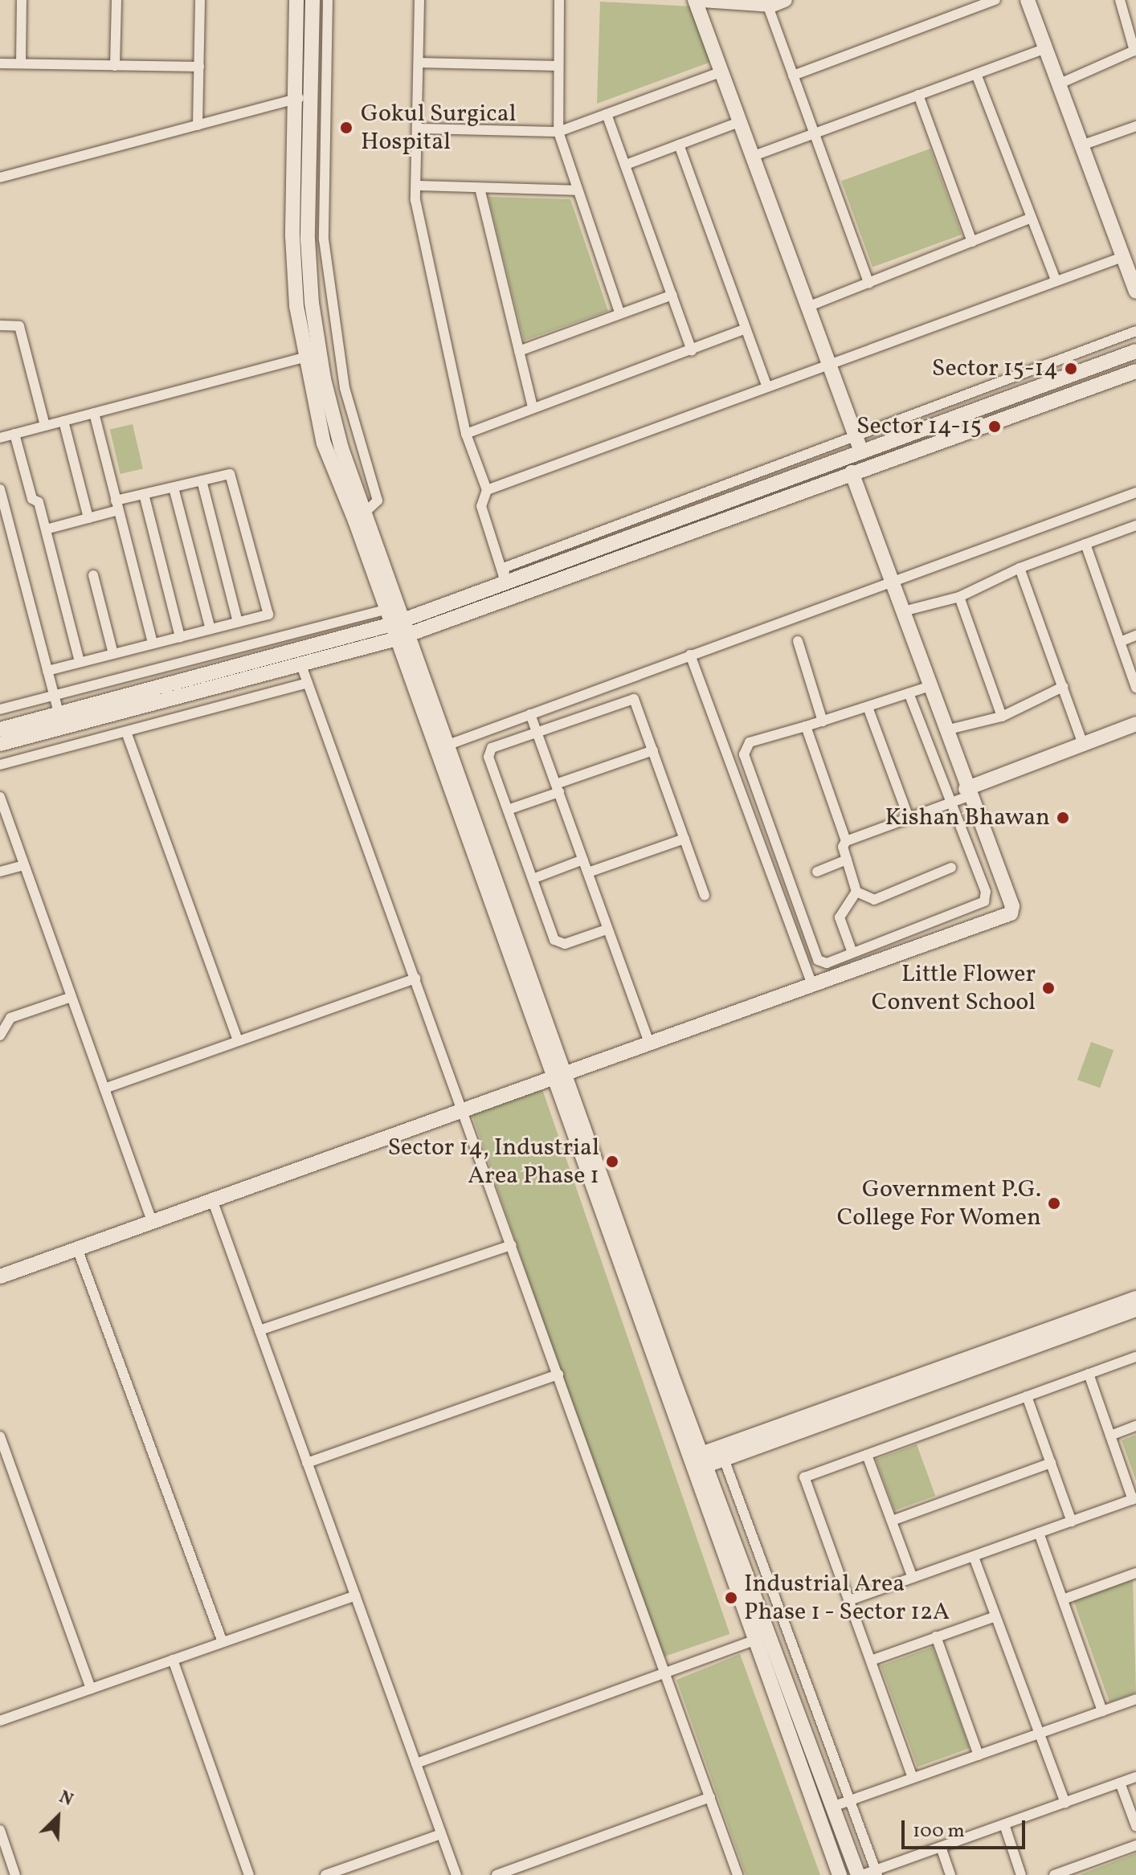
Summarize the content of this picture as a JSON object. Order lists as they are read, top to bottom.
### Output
{
  "places": [
    "Gokul Surgical Hospital",
    "Sector 15-14",
    "Sector 14-15",
    "Kishan Bhawan",
    "Little Flower Convent School",
    "Sector 14, Industrial Area Phase 1",
    "Government P.G. College For Women",
    "Industrial Area Phase 1 - Sector 12A"
  ],
  "scale_bar": "100 m",
  "north": "top right"
}
